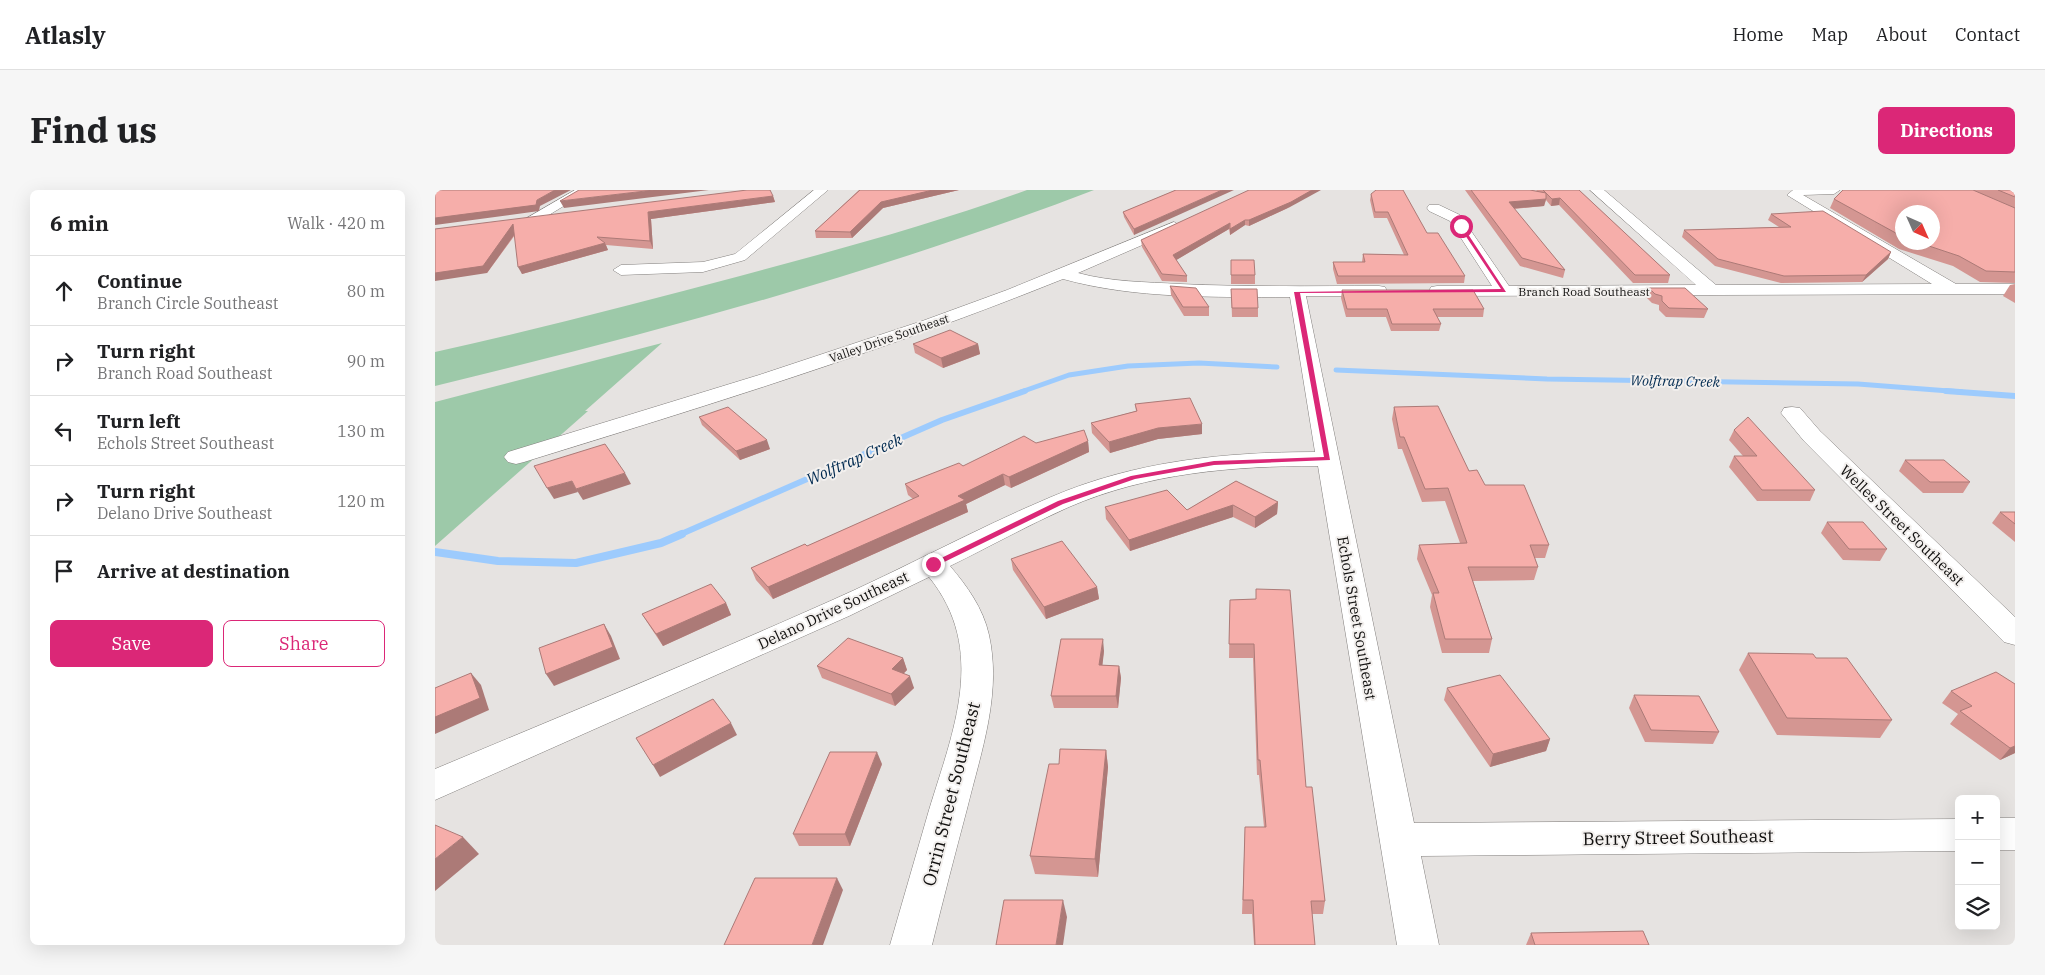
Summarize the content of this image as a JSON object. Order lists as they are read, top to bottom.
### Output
{
  "streets": {
    "street": [
      "Branch Road Southeast",
      "Valley Drive Southeast",
      "Welles Street Southeast",
      "Delano Drive Southeast",
      "Echols Street Southeast",
      "Orrin Street Southeast",
      "Berry Street Southeast"
    ]
  },
  "crossings": [
    ["Delano Drive Southeast", "Echols Street Southeast"],
    ["Delano Drive Southeast", "Orrin Street Southeast"],
    ["Echols Street Southeast", "Berry Street Southeast"]
  ],
  "water": ["Wolftrap Creek"],
  "north": "bottom right",
  "page": {
    "header": "Atlasly",
    "nav": [
      "Home",
      "Map",
      "About",
      "Contact"
    ],
    "title": "Find us",
    "buttons": [
      "Directions",
      ["Save", "Share"]
    ],
    "heading": ["6 min", "Walk · 420 m"],
    "list": [
      ["Continue", "Branch Circle Southeast", "80 m"],
      ["Turn right", "Branch Road Southeast", "90 m"],
      ["Turn left", "Echols Street Southeast", "130 m"],
      ["Turn right", "Delano Drive Southeast", "120 m"],
      "Arrive at destination"
    ],
    "map_buttons": ["+", "−"]
  }
}
